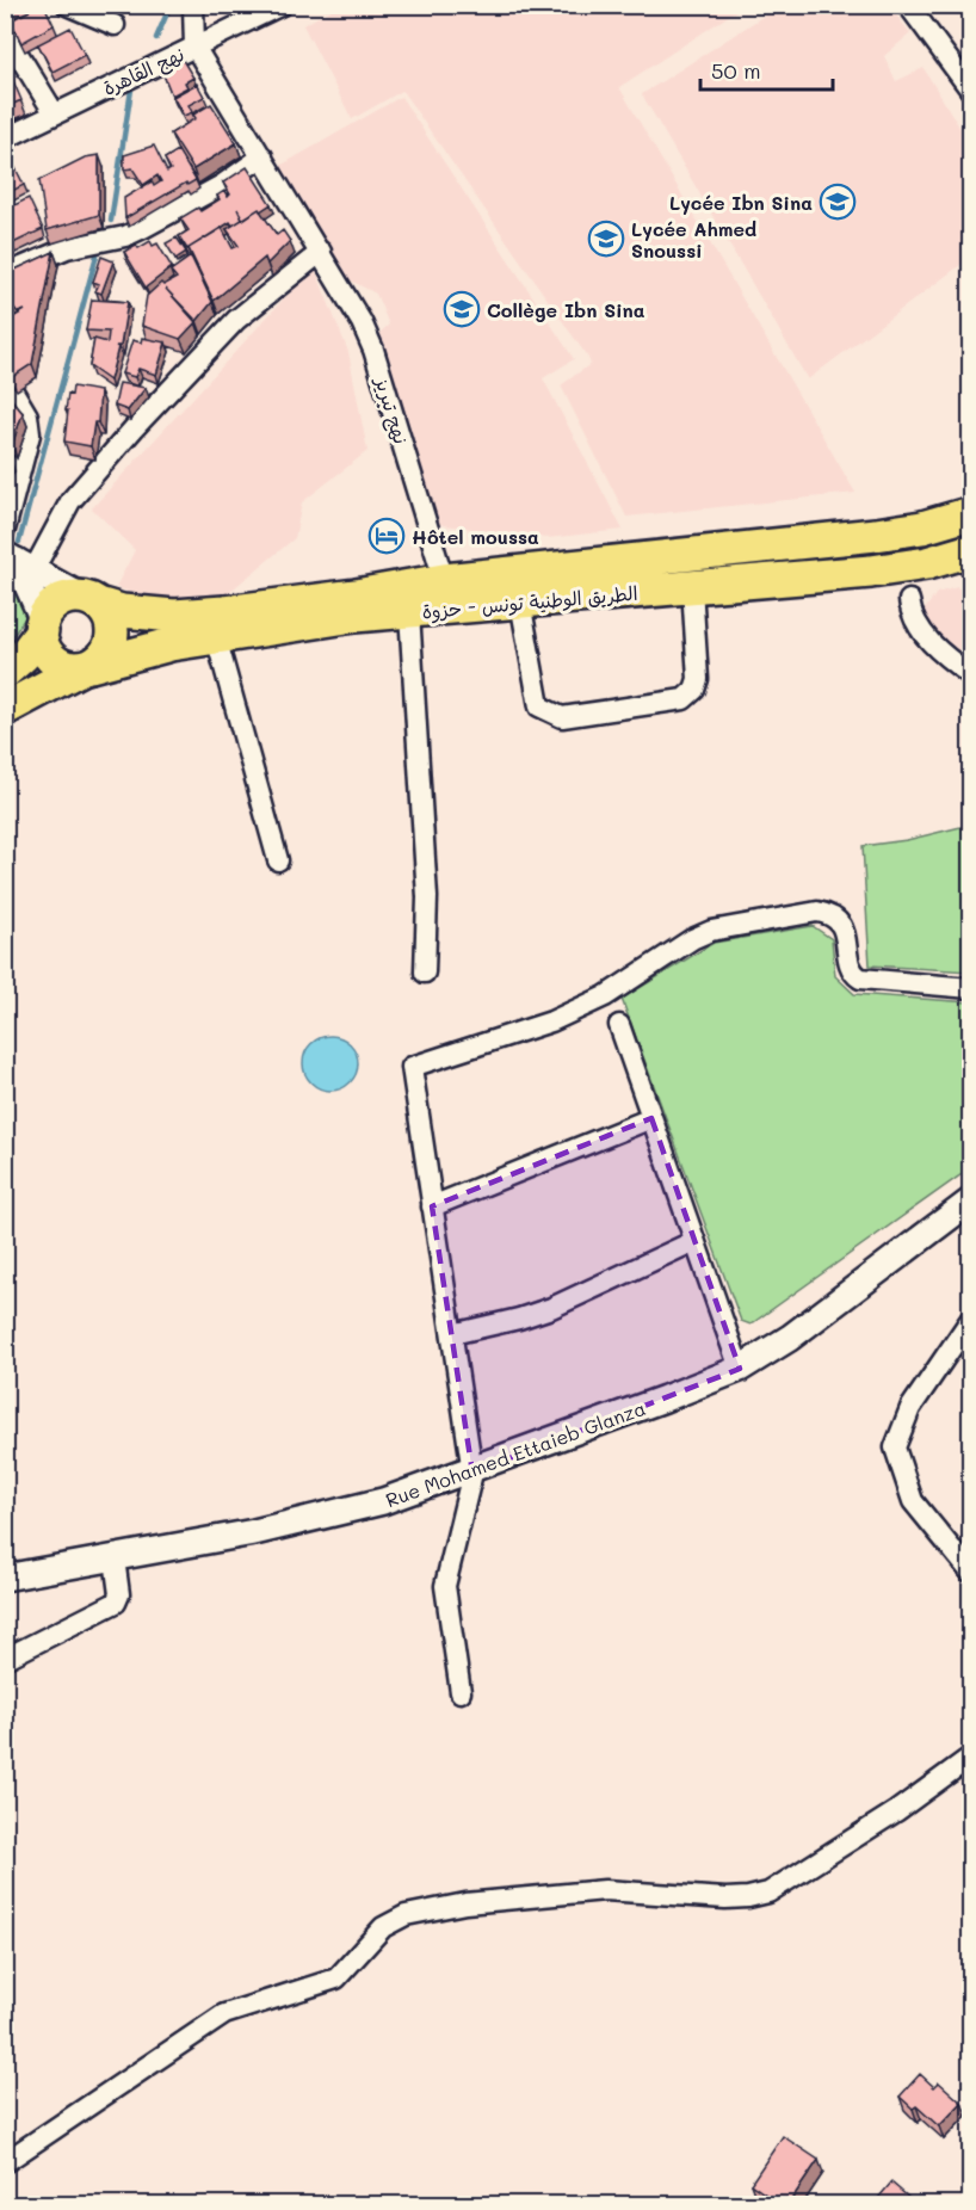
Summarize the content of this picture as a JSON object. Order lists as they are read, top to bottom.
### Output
{
  "streets": {
    "main road": ["الطريق الوطنية تونس - حزوة"],
    "street": ["نهج القاهرة", "نهج تبريز", "Rue Mohamed Ettaieb Glanza"]
  },
  "crossings": [
    ["نهج القاهرة", "نهج تبريز"],
    ["نهج تبريز", "الطريق الوطنية تونس - حزوة"]
  ],
  "places": {
    "school or university": ["Lycée Ibn Sina", "Lycée Ahmed Snoussi", "Collège Ibn Sina"],
    "hotel": ["Hôtel moussa"]
  },
  "scale_bar": "50 m"
}
